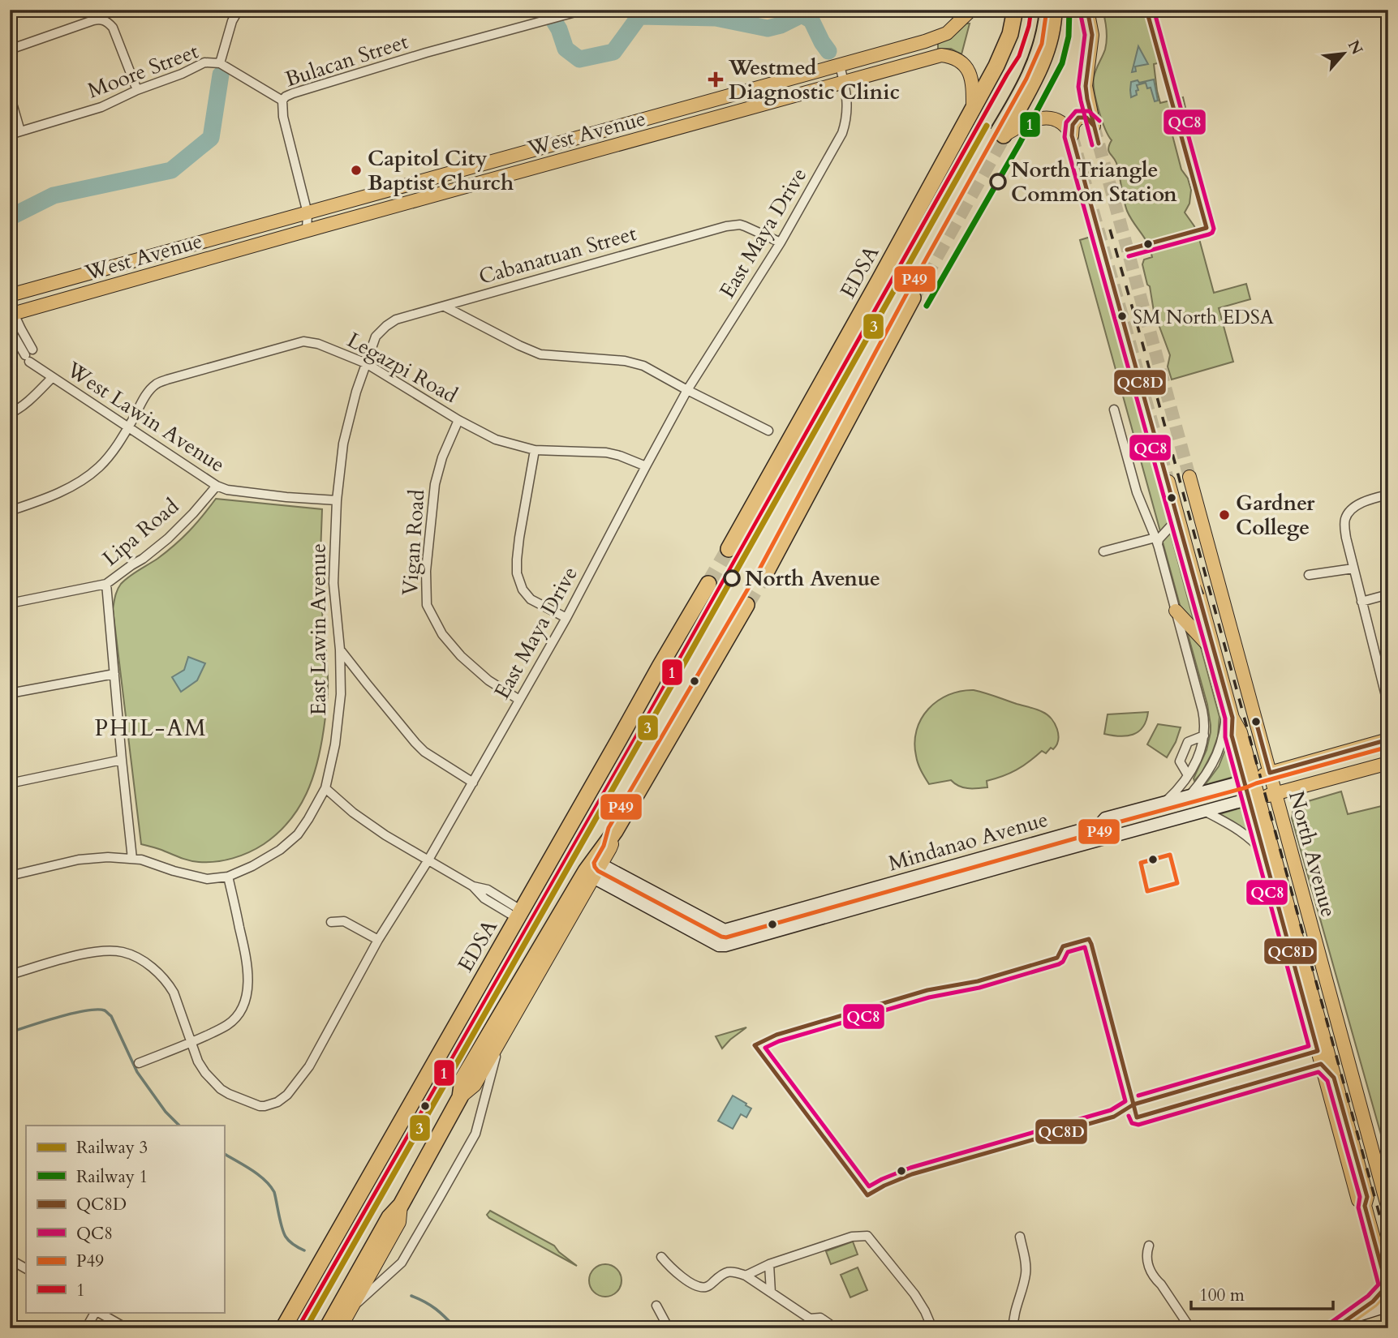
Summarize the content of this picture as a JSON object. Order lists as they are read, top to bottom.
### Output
{
  "streets": {
    "highway": ["EDSA"],
    "main road": ["West Avenue", "Mindanao Avenue", "North Avenue"],
    "street": [
      "Bulacan Street",
      "Moore Street",
      "East Maya Drive",
      "Cabanatuan Street",
      "Legazpi Road",
      "West Lawin Avenue",
      "Lipa Road",
      "Vigan Road",
      "East Lawin Avenue"
    ]
  },
  "crossings": [
    ["Bulacan Street", "Moore Street"],
    ["Bulacan Street", "West Avenue"],
    ["West Avenue", "East Maya Drive"],
    ["West Avenue", "EDSA"],
    ["East Maya Drive", "Cabanatuan Street"],
    ["East Maya Drive", "Legazpi Road"],
    ["East Maya Drive", "Vigan Road"],
    ["Cabanatuan Street", "Legazpi Road"],
    ["Cabanatuan Street", "East Lawin Avenue"],
    ["Legazpi Road", "West Lawin Avenue"],
    ["Legazpi Road", "Vigan Road"],
    ["Legazpi Road", "East Lawin Avenue"],
    ["West Lawin Avenue", "Lipa Road"],
    ["West Lawin Avenue", "East Lawin Avenue"],
    ["Mindanao Avenue", "North Avenue"]
  ],
  "districts": ["PHIL-AM"],
  "places": {
    "health": ["Westmed Diagnostic Clinic"],
    "other": [
      "Capitol City Baptist Church",
      "North Triangle Common Station",
      "SM North EDSA",
      "Gardner College",
      "North Avenue"
    ]
  },
  "lines": [
    "rail line 1",
    "transit line QC8D",
    "transit line QC8",
    "transit line P49",
    "transit line 1",
    "rail line 3"
  ],
  "legend": [
    "Railway 3",
    "Railway 1",
    "QC8D",
    "QC8",
    "P49",
    "1"
  ],
  "scale_bar": "100 m",
  "north": "top right"
}
